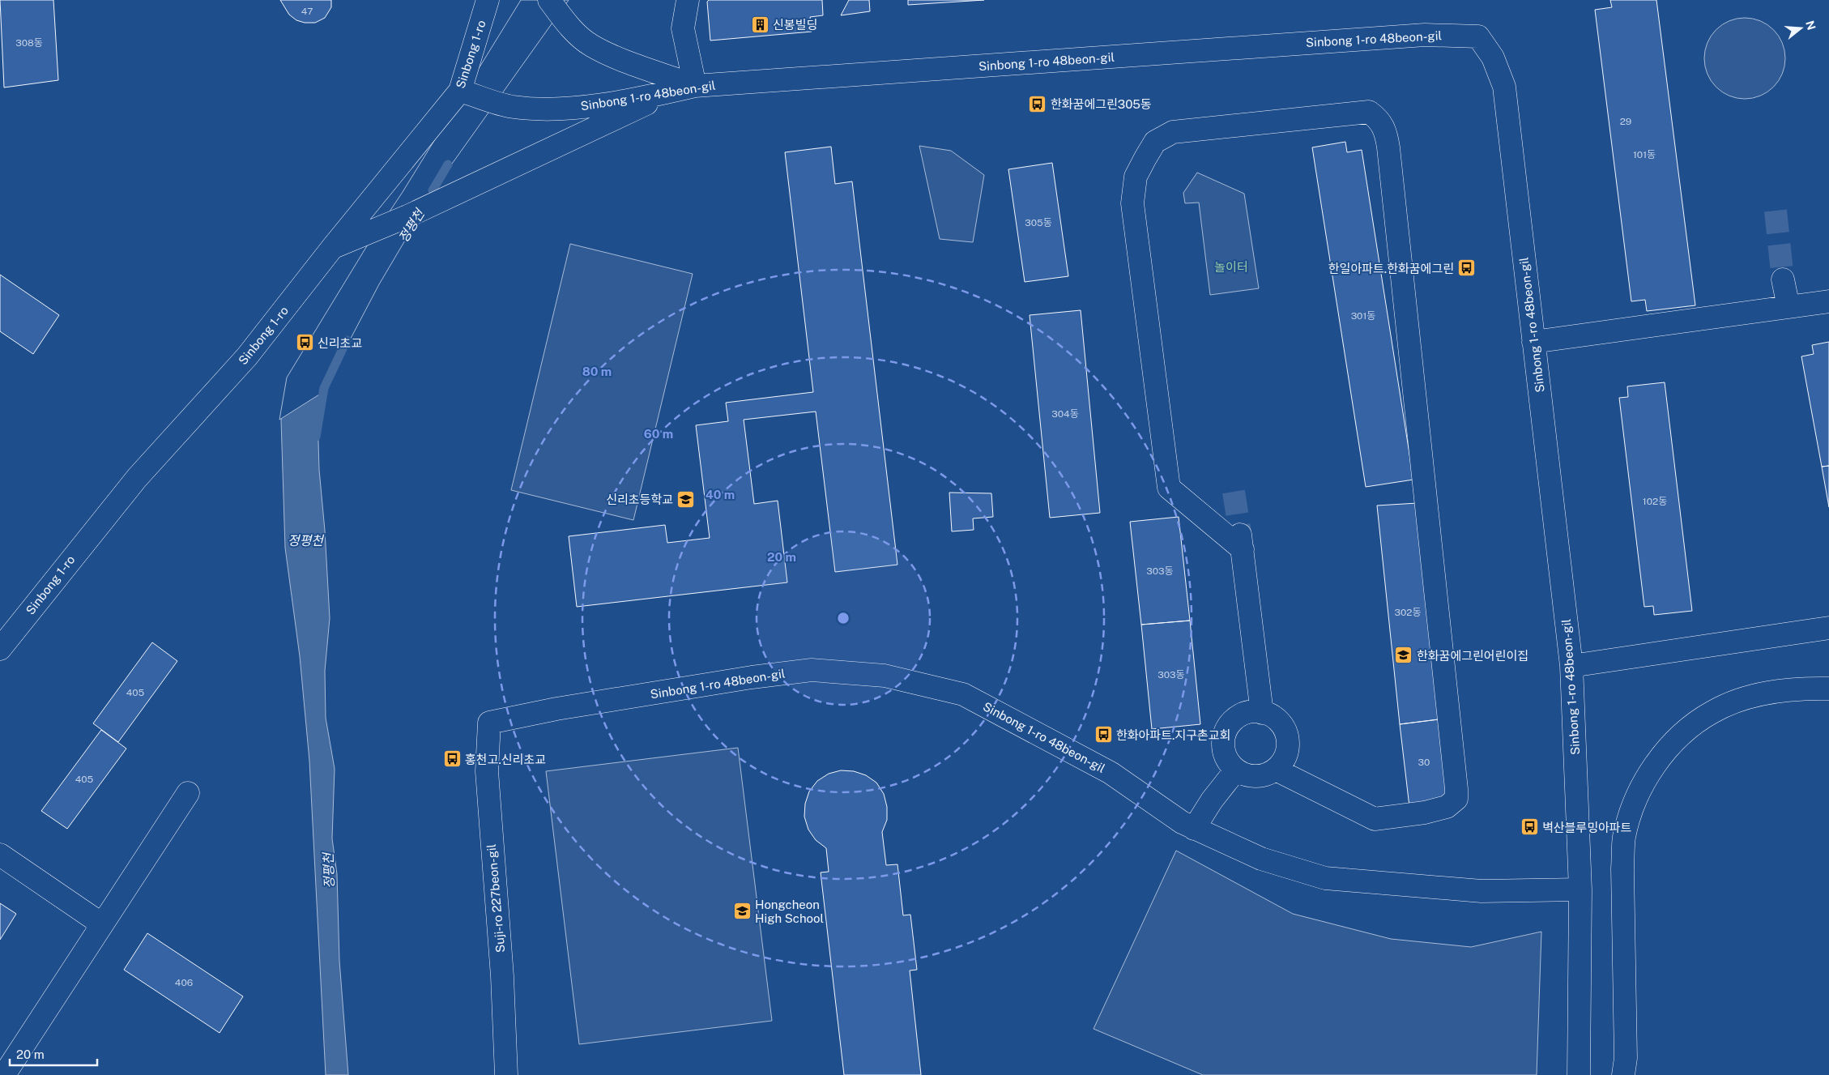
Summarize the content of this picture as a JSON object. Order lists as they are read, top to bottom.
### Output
{
  "streets": {
    "street": ["Sinbong 1-ro 48beon-gil", "Sinbong 1-ro", "Suji-ro 227beon-gil"]
  },
  "crossings": [
    ["Sinbong 1-ro 48beon-gil", "Sinbong 1-ro"],
    ["Sinbong 1-ro 48beon-gil", "Suji-ro 227beon-gil"]
  ],
  "water": ["정평천"],
  "parks": ["놀이터"],
  "places": {
    "building": ["신봉빌딩"],
    "bus stop": [
      "한화꿈에그린305동",
      "한일아파트.한화꿈에그린",
      "신리초교",
      "한화아파트.지구촌교회",
      "홍천고.신리초교",
      "벽산블루밍아파트"
    ],
    "school or university": ["신리초등학교", "한화꿈에그린어린이집", "Hongcheon High School"]
  },
  "house_numbers": [
    "47",
    "308동",
    "29",
    "101동",
    "305동",
    "301동",
    "304동",
    "102동",
    "303동",
    "302동",
    "303동",
    "405",
    "30",
    "405",
    "406"
  ],
  "scale_bar": "20 m",
  "north": "right",
  "rings": [
    "80 m",
    "60 m",
    "40 m",
    "20 m"
  ]
}
